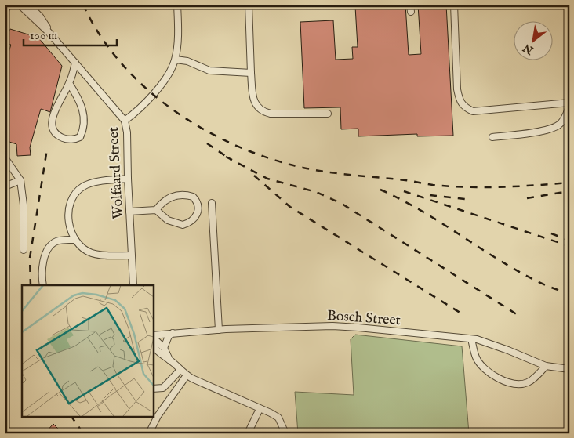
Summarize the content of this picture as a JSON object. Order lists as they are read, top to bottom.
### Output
{
  "streets": {
    "street": ["Wolfaard Street", "Bosch Street"]
  },
  "scale_bar": "100 m",
  "north": "bottom left"
}
